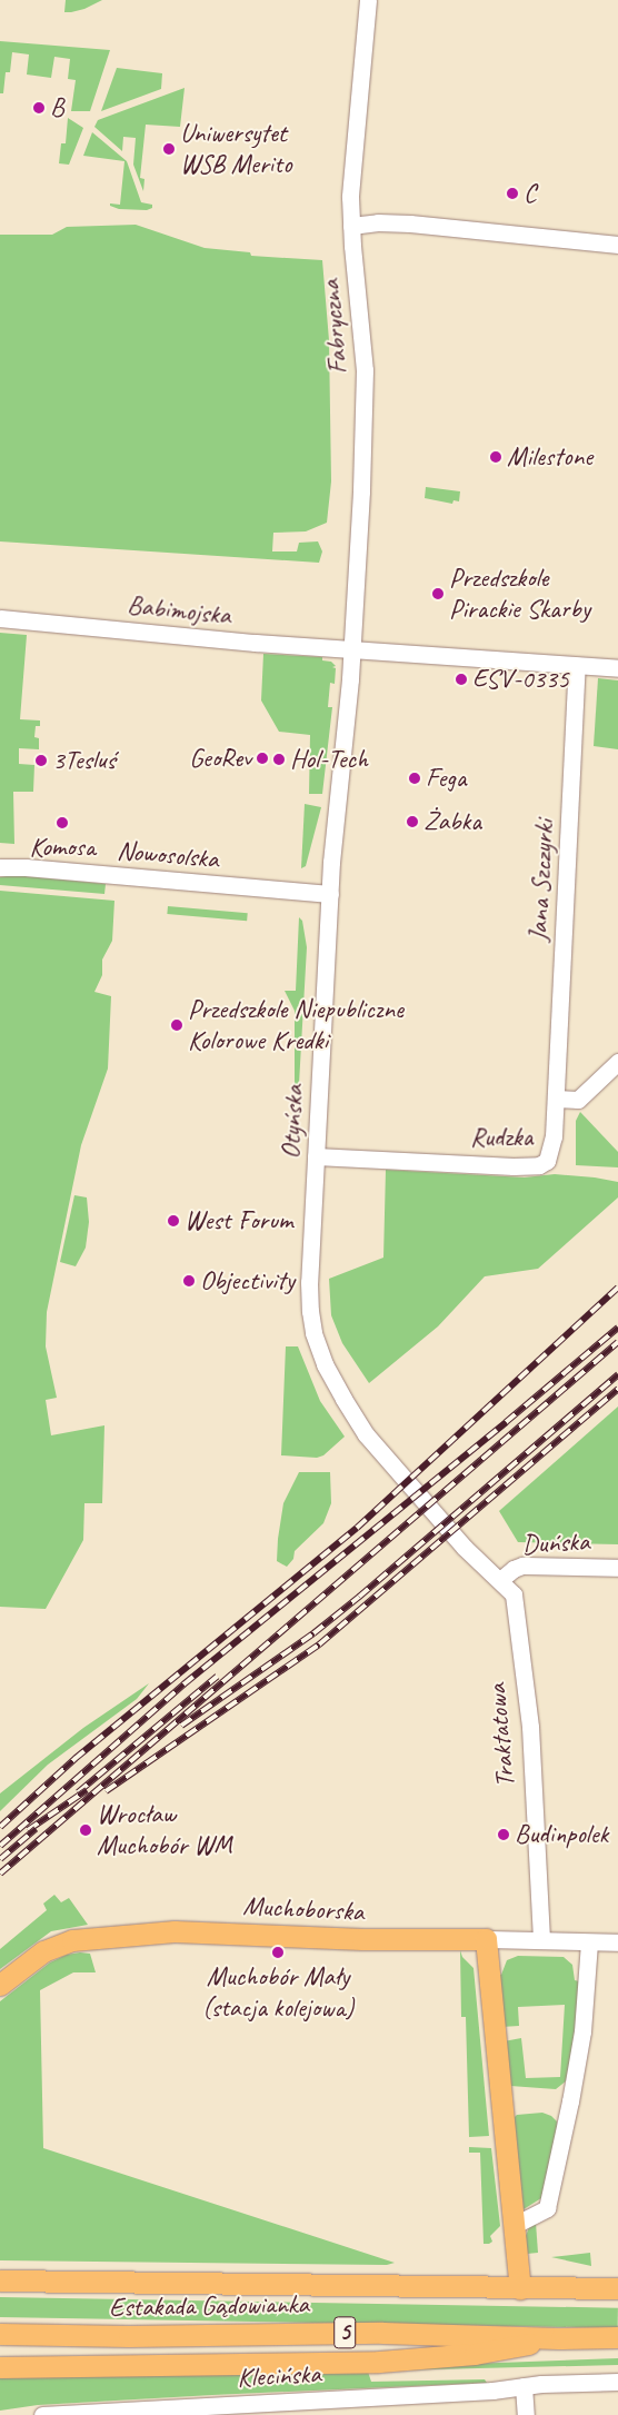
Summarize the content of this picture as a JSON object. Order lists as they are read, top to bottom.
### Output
{
  "streets": {
    "main road": ["Muchoborska", "Estakada Gądowianka", "5"],
    "street": [
      "Fabryczna",
      "Babimojska",
      "Nowosolska",
      "Jana Szczyrki",
      "Otyńska",
      "Rudzka",
      "Duńska",
      "Traktatowa",
      "Klecińska"
    ]
  },
  "crossings": [
    ["Fabryczna", "Babimojska"],
    ["Fabryczna", "Otyńska"],
    ["Babimojska", "Jana Szczyrki"],
    ["Babimojska", "Otyńska"],
    ["Nowosolska", "Otyńska"],
    ["Jana Szczyrki", "Rudzka"],
    ["Otyńska", "Rudzka"],
    ["Otyńska", "Traktatowa"],
    ["Duńska", "Traktatowa"],
    ["Traktatowa", "Muchoborska"]
  ],
  "places": [
    "B",
    "Uniwersytet WSB Merito",
    "C",
    "Milestone",
    "Przedszkole Pirackie Skarby",
    "ESV-0335",
    "GeoRev",
    "Hol-Tech",
    "3Tesluś",
    "Fega",
    "Żabka",
    "Komosa",
    "Przedszkole Niepubliczne Kolorowe Kredki",
    "West Forum",
    "Objectivity",
    "Wrocław Muchobór WM",
    "Budinpolek",
    "Muchobór Mały (stacja kolejowa)"
  ]
}
